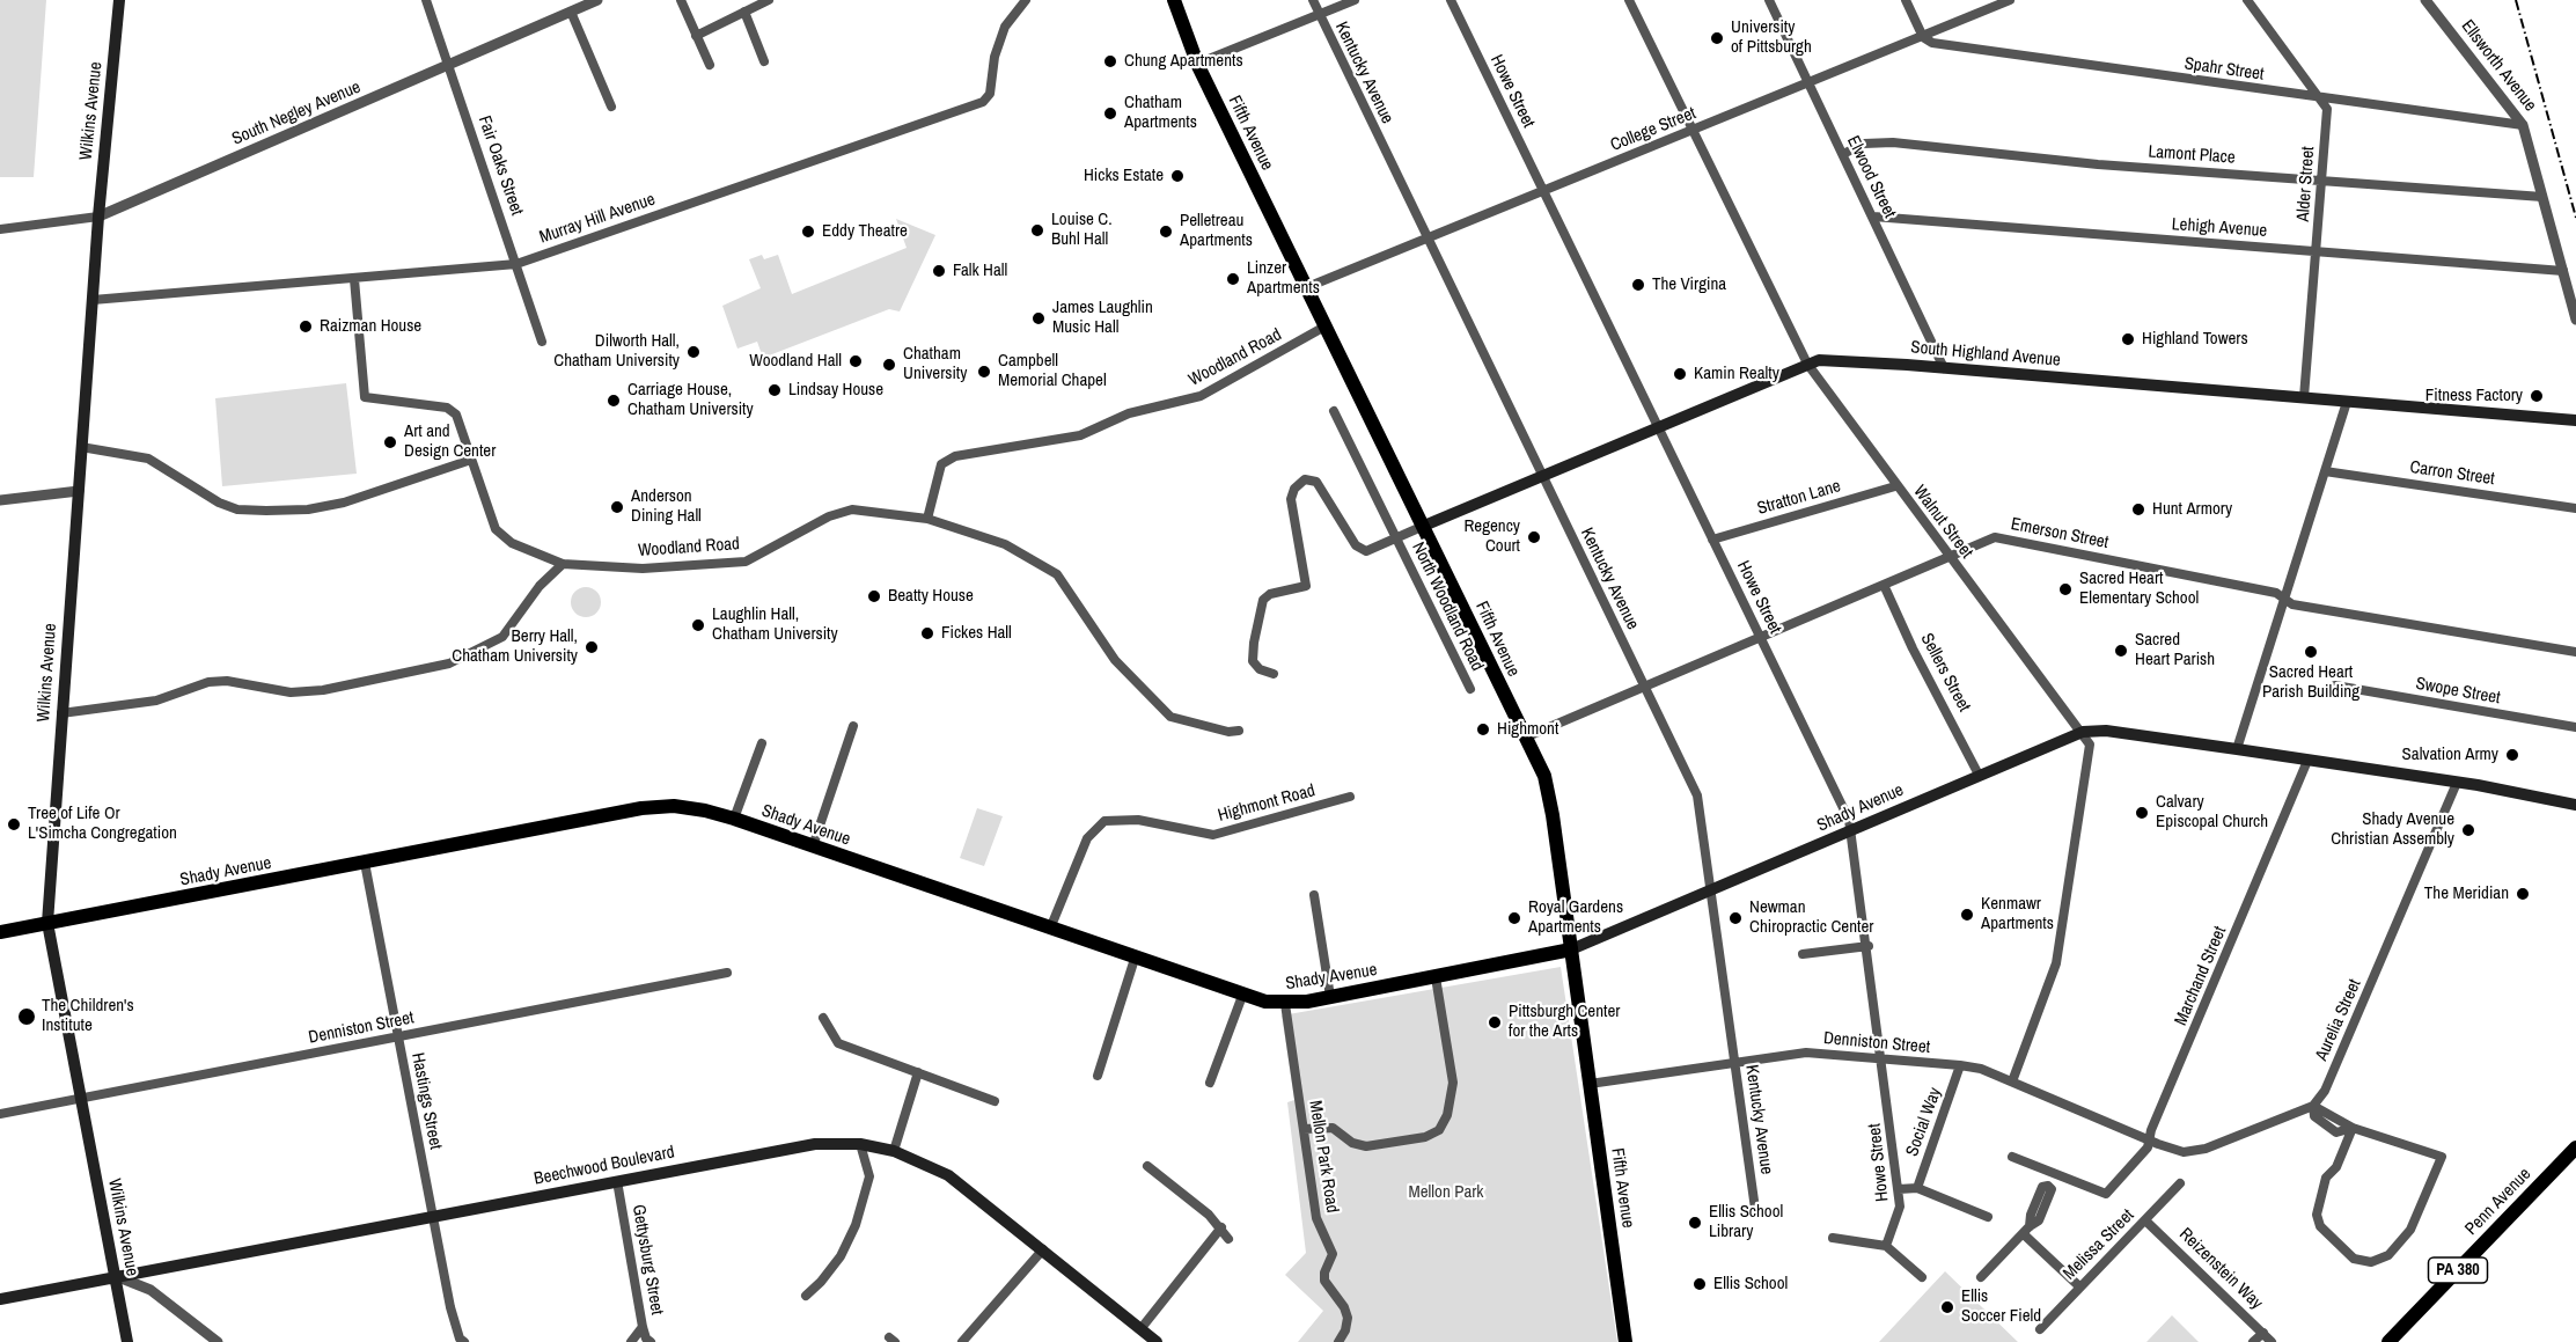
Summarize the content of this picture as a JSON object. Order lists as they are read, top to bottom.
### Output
{
  "streets": {
    "main road": [
      "Wilkins Avenue",
      "Fifth Avenue",
      "South Highland Avenue",
      "Shady Avenue",
      "Beechwood Boulevard",
      "Penn Avenue",
      "PA 380"
    ],
    "street": [
      "Ellsworth Avenue",
      "Spahr Street",
      "Kentucky Avenue",
      "Howe Street",
      "South Negley Avenue",
      "College Street",
      "Lamont Place",
      "Fair Oaks Street",
      "Elwood Street",
      "Alder Street",
      "Murray Hill Avenue",
      "Lehigh Avenue",
      "Woodland Road",
      "Carron Street",
      "Stratton Lane",
      "Walnut Street",
      "Emerson Street",
      "North Woodland Road",
      "Sellers Street",
      "Swope Street",
      "Highmont Road",
      "Marchand Street",
      "Aurelia Street",
      "Denniston Street",
      "Hastings Street",
      "Social Way",
      "Mellon Park Road",
      "Melissa Street",
      "Gettysburg Street",
      "Reizenstein Way"
    ]
  },
  "crossings": [
    ["Ellsworth Avenue", "Spahr Street"],
    ["Ellsworth Avenue", "Lamont Place"],
    ["Ellsworth Avenue", "Lehigh Avenue"],
    ["Spahr Street", "College Street"],
    ["Spahr Street", "Alder Street"],
    ["Kentucky Avenue", "College Street"],
    ["Kentucky Avenue", "South Highland Avenue"],
    ["Kentucky Avenue", "Emerson Street"],
    ["Kentucky Avenue", "Shady Avenue"],
    ["Kentucky Avenue", "Denniston Street"],
    ["Howe Street", "College Street"],
    ["Howe Street", "South Highland Avenue"],
    ["Howe Street", "Stratton Lane"],
    ["Howe Street", "Emerson Street"],
    ["Howe Street", "Shady Avenue"],
    ["Howe Street", "Denniston Street"],
    ["Wilkins Avenue", "South Negley Avenue"],
    ["Wilkins Avenue", "Murray Hill Avenue"],
    ["Wilkins Avenue", "Shady Avenue"],
    ["Wilkins Avenue", "Denniston Street"],
    ["Wilkins Avenue", "Beechwood Boulevard"],
    ["South Negley Avenue", "Fair Oaks Street"],
    ["College Street", "Fifth Avenue"],
    ["College Street", "Elwood Street"],
    ["College Street", "Walnut Street"],
    ["Fifth Avenue", "South Highland Avenue"],
    ["Fifth Avenue", "Woodland Road"],
    ["Fifth Avenue", "Emerson Street"],
    ["Fifth Avenue", "North Woodland Road"],
    ["Fifth Avenue", "Shady Avenue"],
    ["Fifth Avenue", "Denniston Street"],
    ["Lamont Place", "Elwood Street"],
    ["Lamont Place", "Alder Street"],
    ["Fair Oaks Street", "Murray Hill Avenue"],
    ["Elwood Street", "Lehigh Avenue"],
    ["Elwood Street", "South Highland Avenue"],
    ["Alder Street", "Lehigh Avenue"],
    ["Alder Street", "South Highland Avenue"],
    ["South Highland Avenue", "Walnut Street"],
    ["South Highland Avenue", "North Woodland Road"],
    ["Stratton Lane", "Walnut Street"],
    ["Walnut Street", "Emerson Street"],
    ["Walnut Street", "Shady Avenue"],
    ["Emerson Street", "Sellers Street"],
    ["Sellers Street", "Shady Avenue"],
    ["Highmont Road", "Shady Avenue"],
    ["Shady Avenue", "Marchand Street"],
    ["Shady Avenue", "Aurelia Street"],
    ["Shady Avenue", "Hastings Street"],
    ["Shady Avenue", "Mellon Park Road"],
    ["Marchand Street", "Denniston Street"],
    ["Denniston Street", "Hastings Street"],
    ["Denniston Street", "Social Way"],
    ["Hastings Street", "Beechwood Boulevard"],
    ["Beechwood Boulevard", "Gettysburg Street"],
    ["Melissa Street", "Reizenstein Way"]
  ],
  "parks": ["Mellon Park"],
  "places": [
    "University of Pittsburgh",
    "Chung Apartments",
    "Chatham Apartments",
    "Hicks Estate",
    "Louise C. Buhl Hall",
    "Eddy Theatre",
    "Pelletreau Apartments",
    "Falk Hall",
    "Linzer Apartments",
    "The Virgina",
    "James Laughlin Music Hall",
    "Raizman House",
    "Highland Towers",
    "Dilworth Hall, Chatham University",
    "Woodland Hall",
    "Chatham University",
    "Campbell Memorial Chapel",
    "Kamin Realty",
    "Lindsay House",
    "Fitness Factory",
    "Carriage House, Chatham University",
    "Art and Design Center",
    "Anderson Dining Hall",
    "Hunt Armory",
    "Regency Court",
    "Sacred Heart Elementary School",
    "Beatty House",
    "Laughlin Hall, Chatham University",
    "Fickes Hall",
    "Berry Hall, Chatham University",
    "Sacred Heart Parish",
    "Sacred Heart Parish Building",
    "Highmont",
    "Salvation Army",
    "Calvary Episcopal Church",
    "Tree of Life Or L'Simcha Congregation",
    "Shady Avenue Christian Assembly",
    "The Meridian",
    "Kenmawr Apartments",
    "Royal Gardens Apartments",
    "Newman Chiropractic Center",
    "The Children's Institute",
    "Pittsburgh Center for the Arts",
    "Ellis School Library",
    "Ellis School",
    "Ellis Soccer Field"
  ]
}
